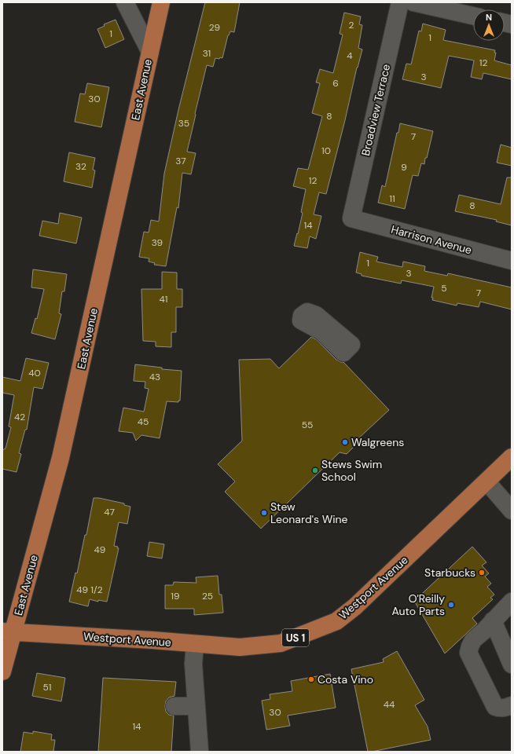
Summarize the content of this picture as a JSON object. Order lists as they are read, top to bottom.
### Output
{
  "streets": {
    "main road": ["East Avenue", "Westport Avenue", "US 1"],
    "street": ["Broadview Terrace", "Harrison Avenue"]
  },
  "crossings": [
    ["East Avenue", "Westport Avenue"],
    ["Broadview Terrace", "Harrison Avenue"]
  ],
  "places": [
    "Walgreens",
    "Stews Swim School",
    "Stew Leonard's Wine",
    "Starbucks",
    "O'Reilly Auto Parts",
    "Costa Vino"
  ],
  "house_numbers": [
    "2",
    "29",
    "1",
    "1",
    "31",
    "4",
    "12",
    "3",
    "6",
    "30",
    "8",
    "35",
    "7",
    "10",
    "37",
    "32",
    "9",
    "12",
    "11",
    "8",
    "14",
    "39",
    "1",
    "3",
    "5",
    "7",
    "41",
    "40",
    "43",
    "42",
    "45",
    "55",
    "47",
    "49",
    "49 1/2",
    "19",
    "25",
    "51",
    "44",
    "30",
    "14"
  ],
  "north": "top"
}
